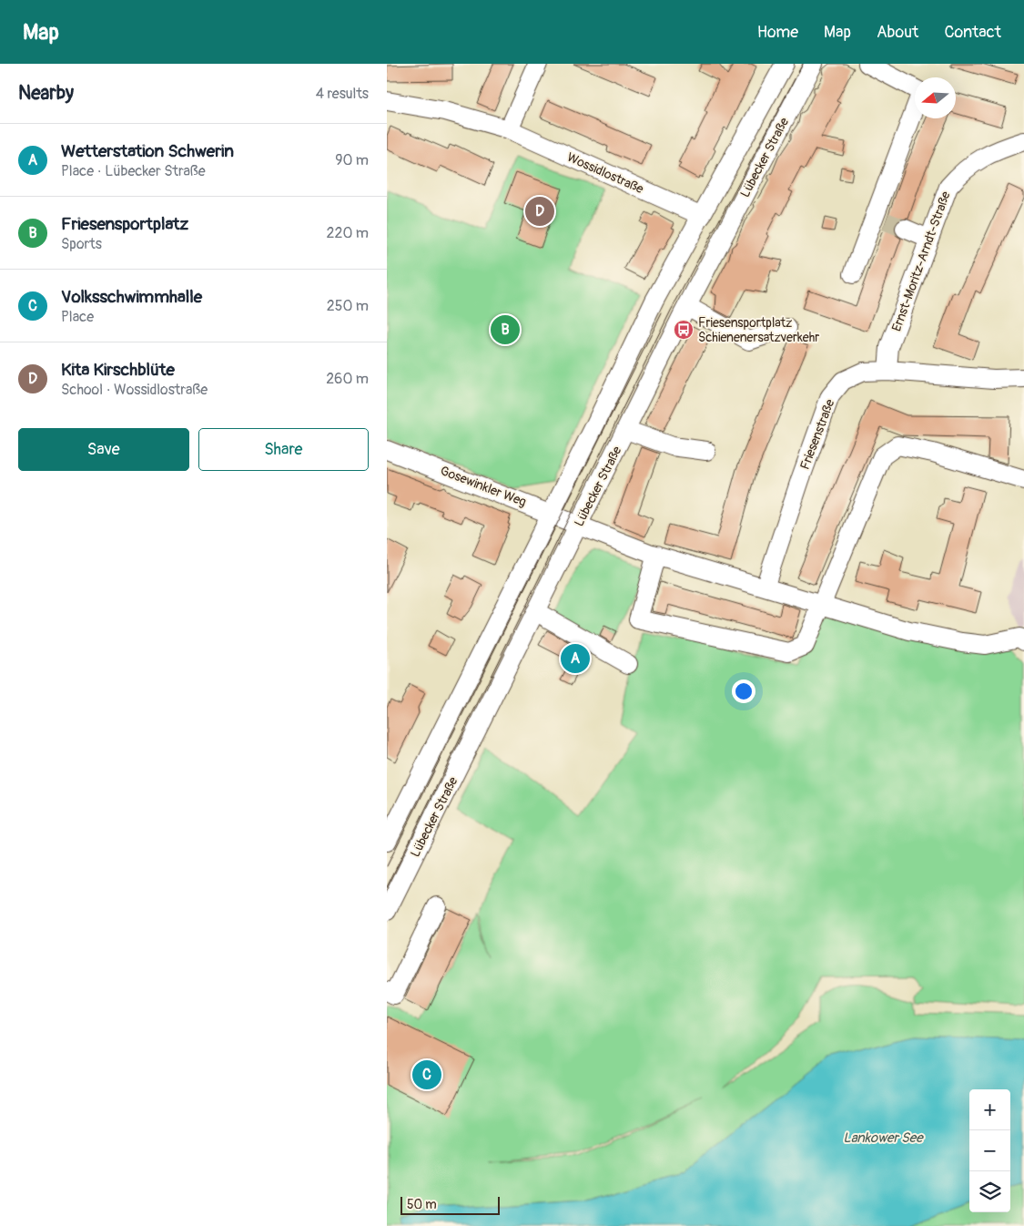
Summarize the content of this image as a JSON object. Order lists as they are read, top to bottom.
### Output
{
  "streets": {
    "street": [
      "Lübecker Straße",
      "Wossidlostraße",
      "Ernst-Moritz-Arndt-Straße",
      "Friesenstraße",
      "Gosewinkler Weg"
    ]
  },
  "crossings": [
    ["Lübecker Straße", "Gosewinkler Weg"],
    ["Ernst-Moritz-Arndt-Straße", "Friesenstraße"]
  ],
  "water": ["Lankower See"],
  "places": {
    "bus stop": ["Friesensportplatz Schienenersatzverkehr"]
  },
  "scale_bar": "50 m",
  "north": "left",
  "page": {
    "header": "Map",
    "nav": [
      "Home",
      "Map",
      "About",
      "Contact"
    ],
    "heading": ["Nearby", "4 results"],
    "list": [
      {
        "mark": "A",
        "name": "Wetterstation Schwerin",
        "note": "Place · Lübecker Straße",
        "value": "90 m"
      },
      {
        "mark": "B",
        "name": "Friesensportplatz",
        "note": "Sports",
        "value": "220 m"
      },
      {
        "mark": "C",
        "name": "Volksschwimmhalle",
        "note": "Place",
        "value": "250 m"
      },
      {
        "mark": "D",
        "name": "Kita Kirschblüte",
        "note": "School · Wossidlostraße",
        "value": "260 m"
      }
    ],
    "pins": [
      "D",
      "B",
      "A",
      "C"
    ],
    "buttons": ["Save", "Share"],
    "map_buttons": ["+", "−"],
    "scale": "50 m"
  }
}
